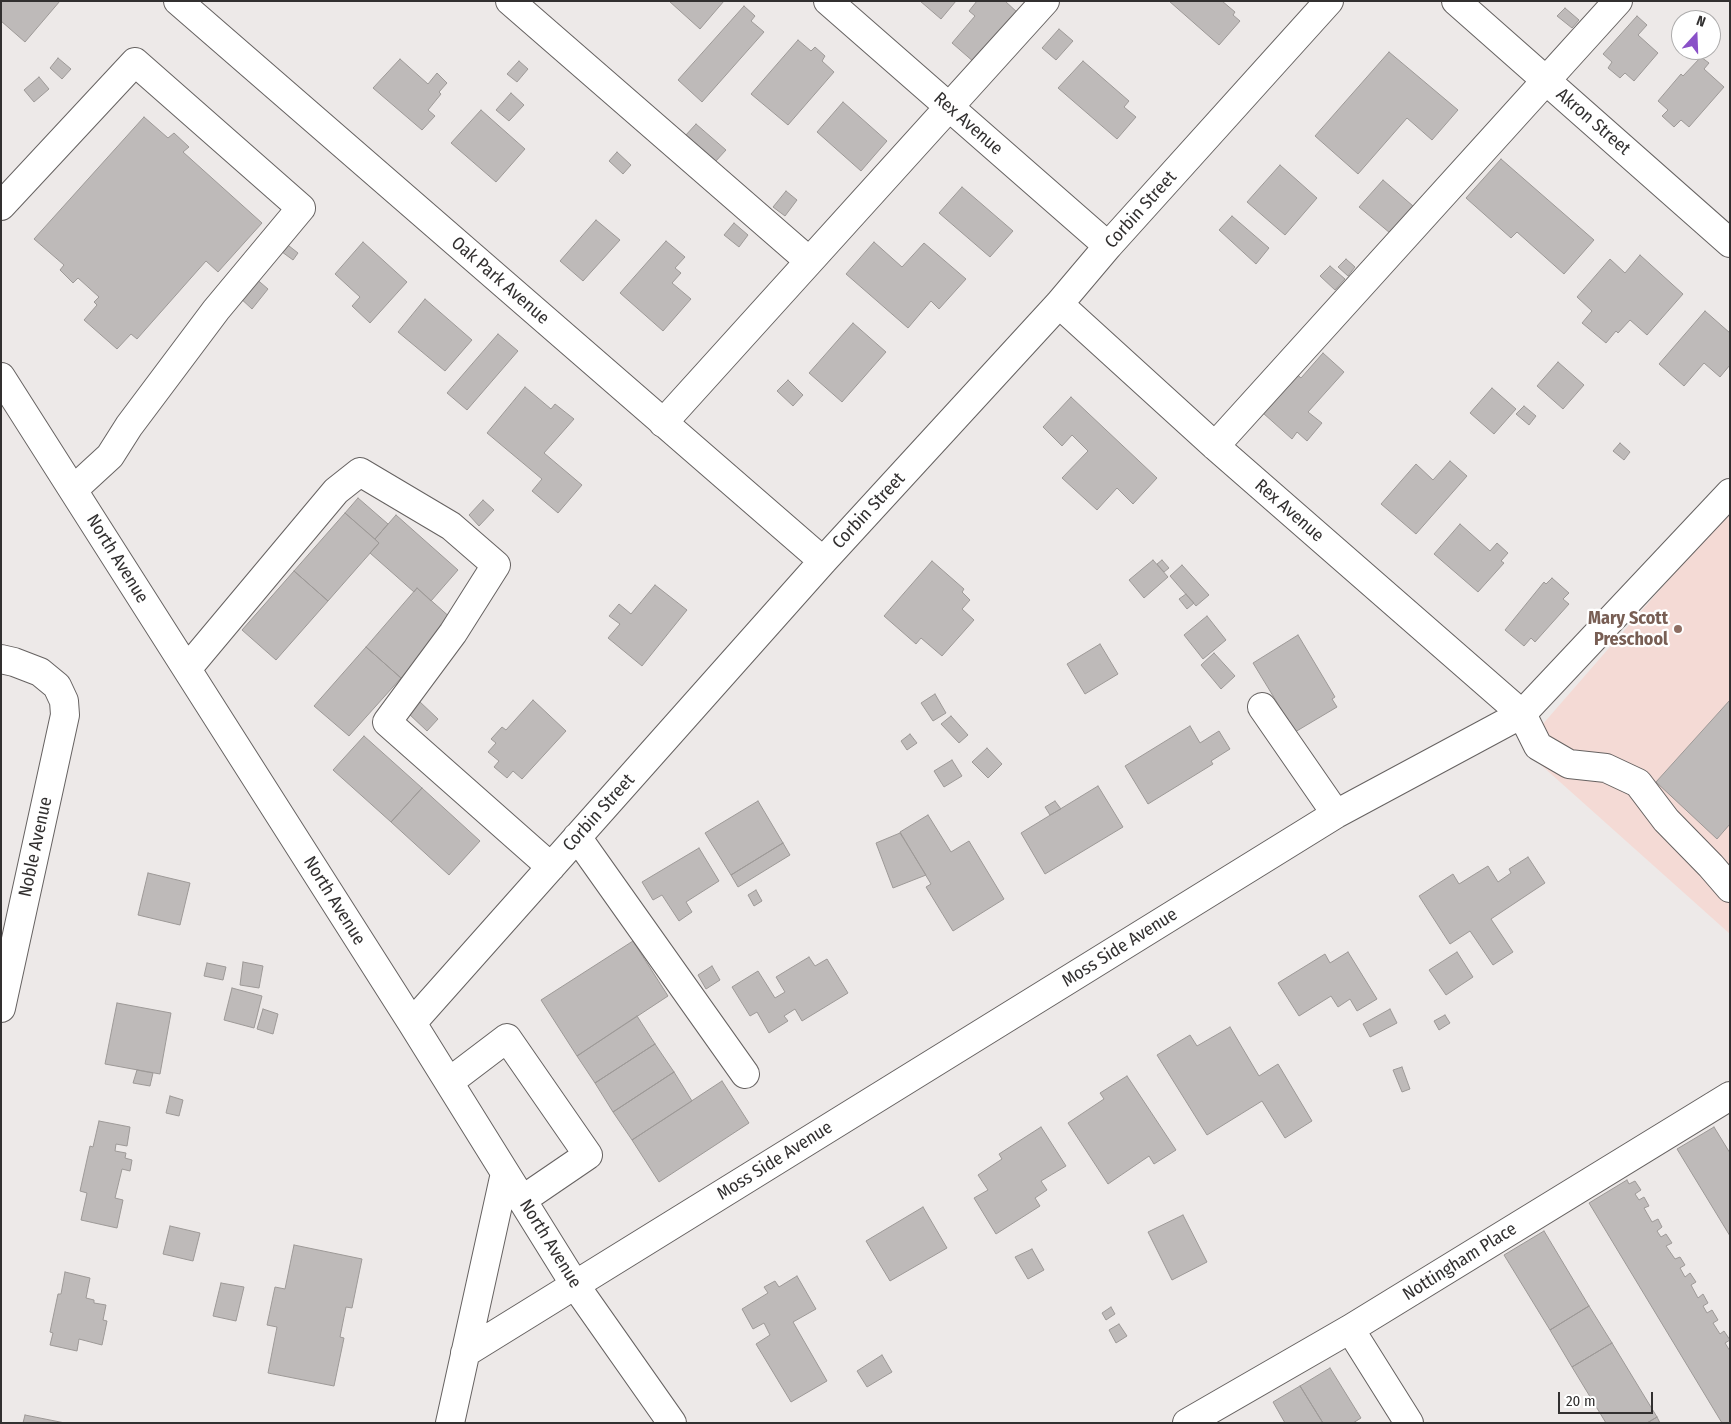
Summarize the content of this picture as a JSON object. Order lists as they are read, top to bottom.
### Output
{
  "streets": {
    "street": [
      "Akron Street",
      "Rex Avenue",
      "Corbin Street",
      "Oak Park Avenue",
      "North Avenue",
      "Noble Avenue",
      "Moss Side Avenue",
      "Nottingham Place"
    ]
  },
  "crossings": [
    ["Rex Avenue", "Corbin Street"],
    ["Rex Avenue", "Moss Side Avenue"],
    ["Corbin Street", "Oak Park Avenue"],
    ["Corbin Street", "North Avenue"],
    ["North Avenue", "Moss Side Avenue"]
  ],
  "places": ["Mary Scott Preschool"],
  "scale_bar": "20 m",
  "north": "top"
}
